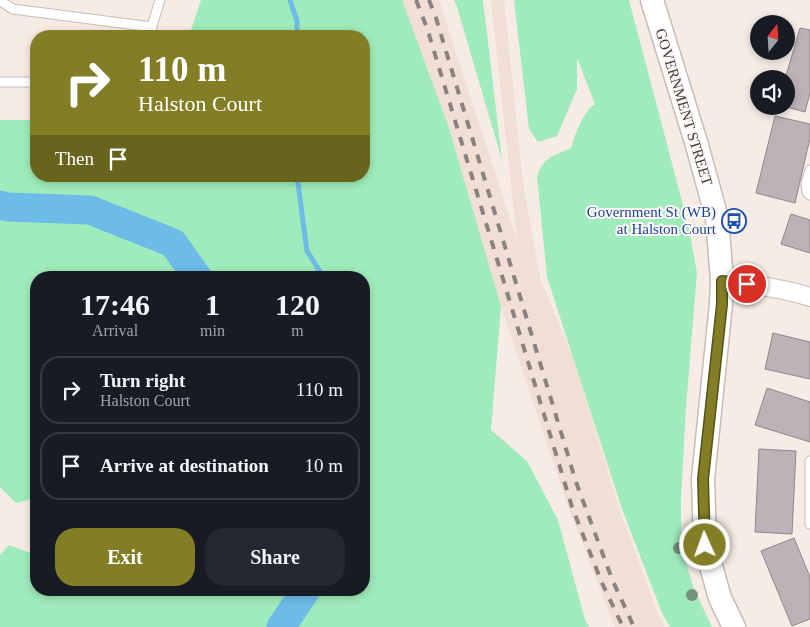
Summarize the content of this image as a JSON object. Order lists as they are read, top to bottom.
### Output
{
  "streets": {
    "street": ["GOVERNMENT STREET"]
  },
  "places": {
    "bus stop": ["Government St (WB) at Halston Court"]
  },
  "north": "top",
  "page": {
    "turn": ["110 m", "Halston Court"],
    "then": "Then",
    "eta": [
      "17:46",
      "Arrival",
      "1",
      "min",
      "120",
      "m"
    ],
    "list": [
      {
        "name": "Turn right",
        "note": "Halston Court",
        "value": "110 m"
      },
      {
        "name": "Arrive at destination",
        "value": "10 m"
      }
    ],
    "buttons": ["Exit", "Share"]
  }
}
